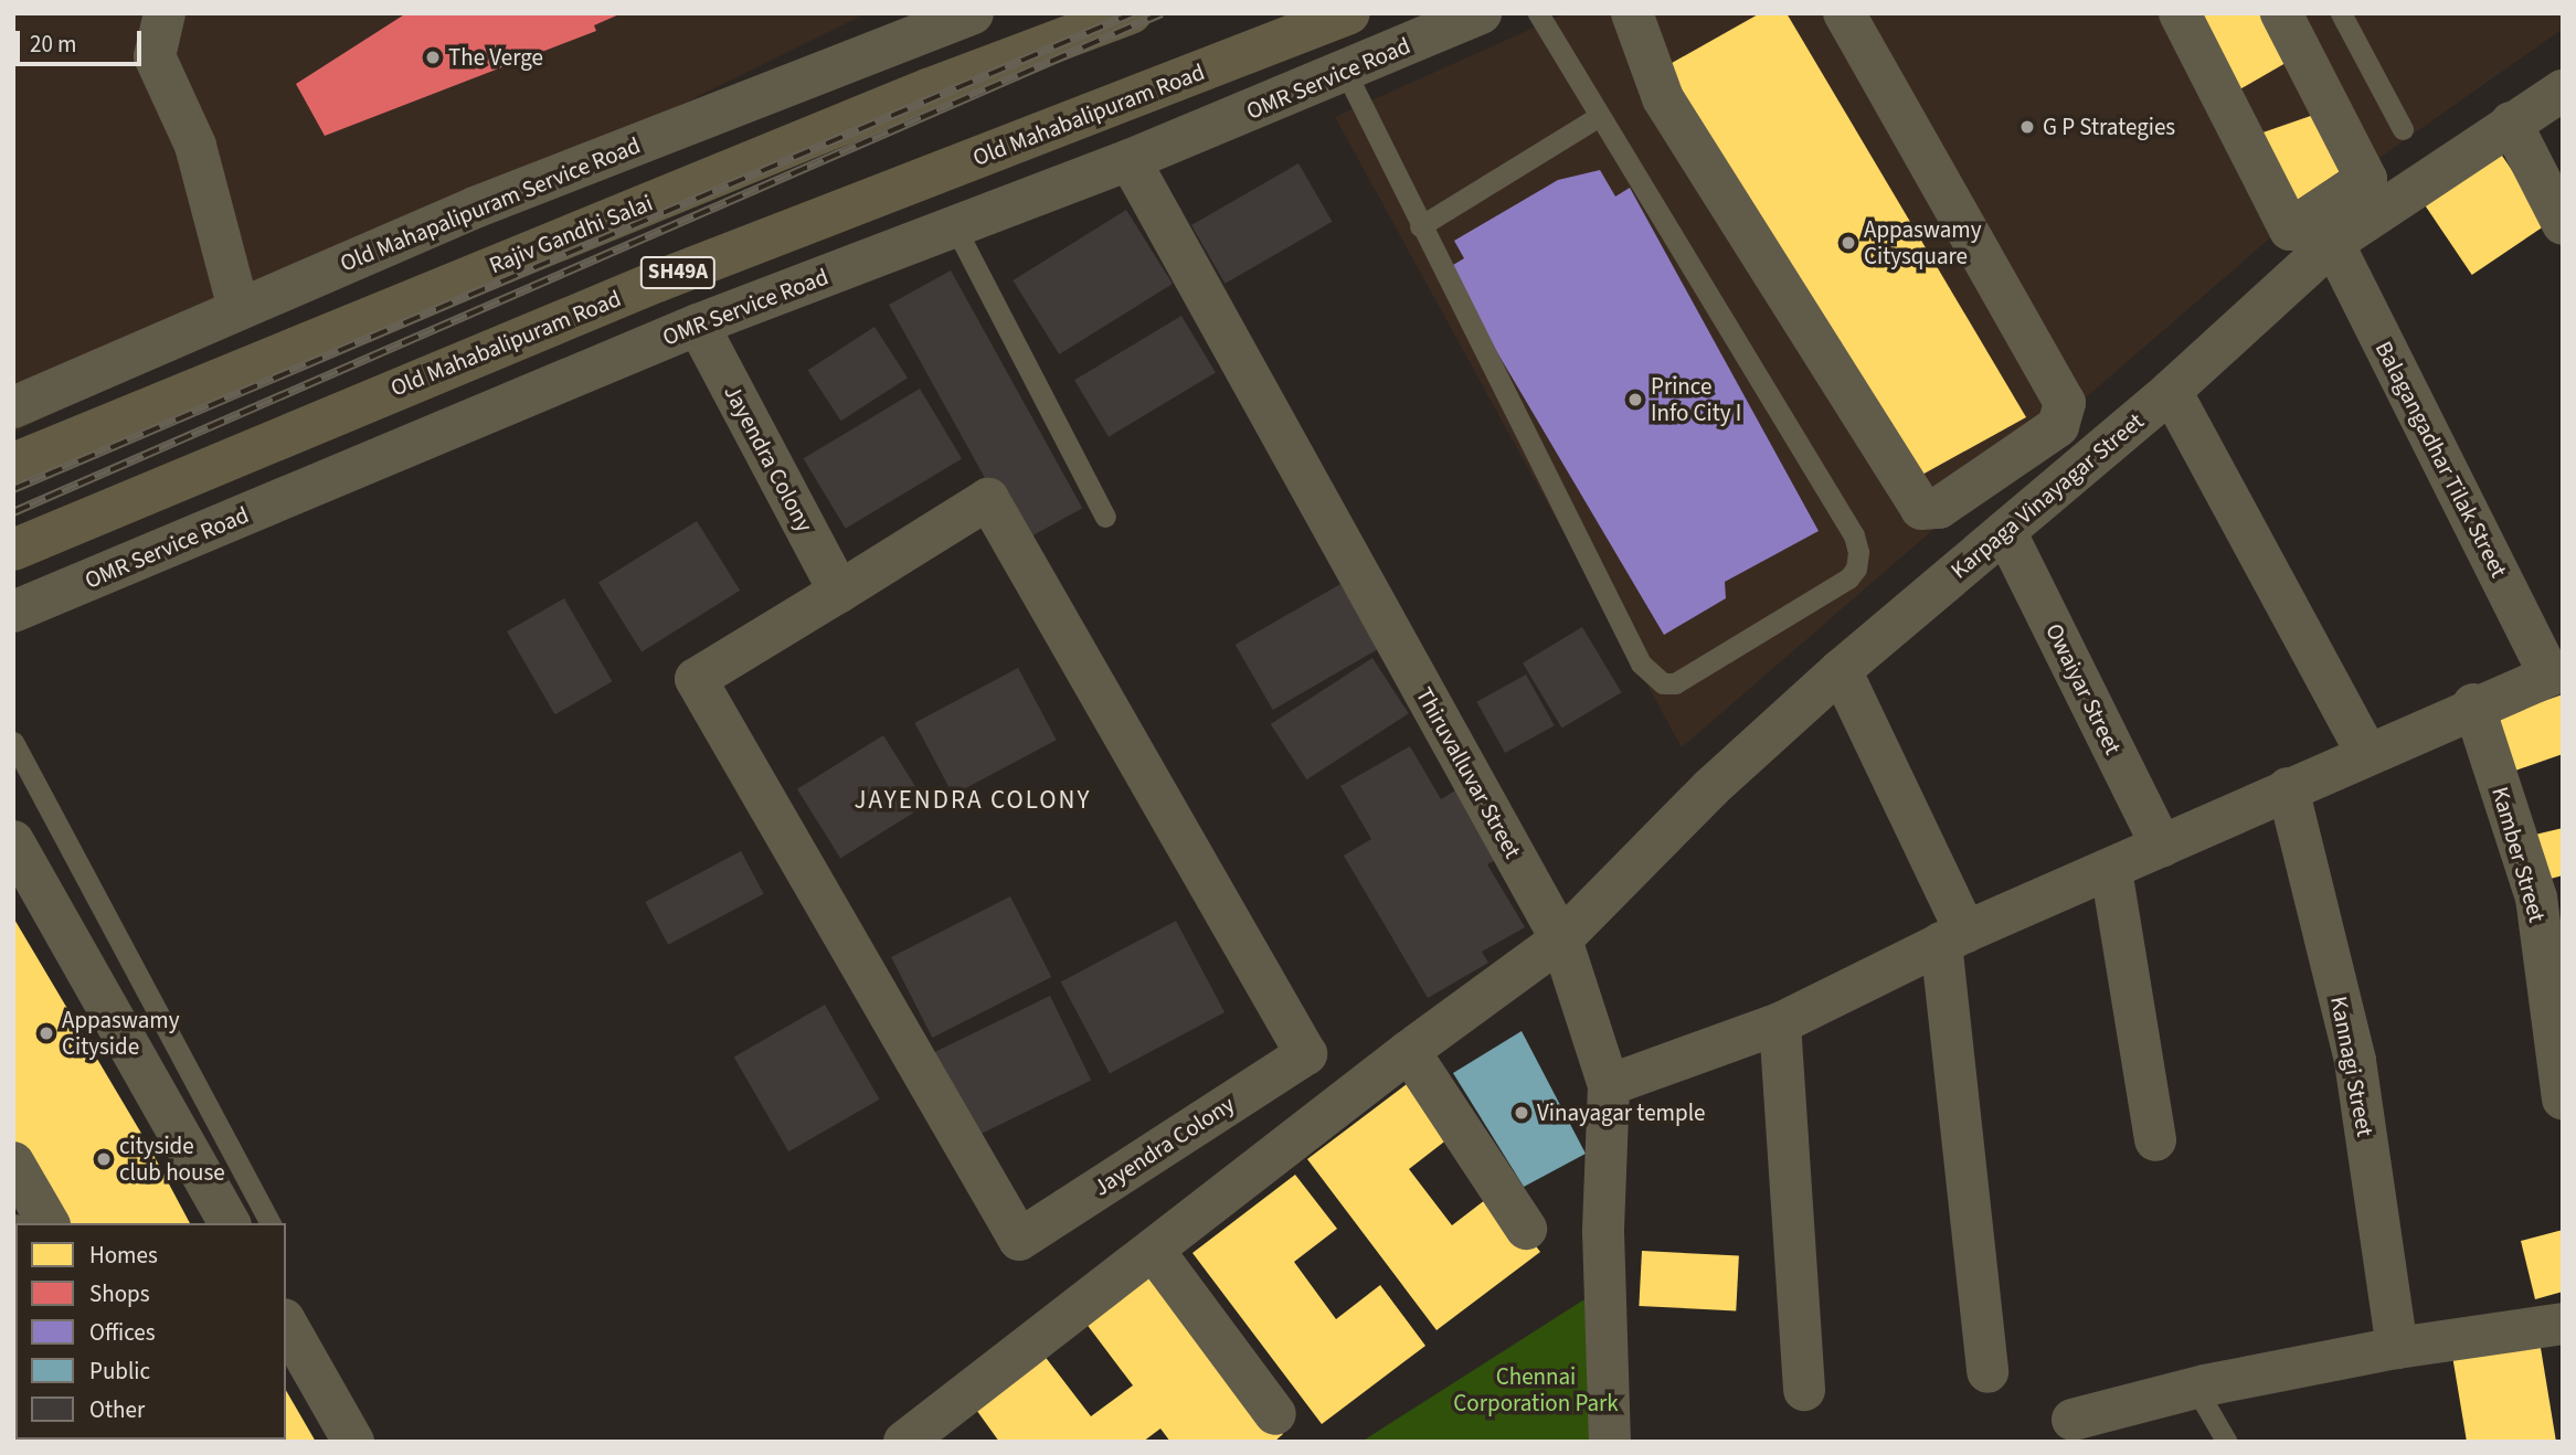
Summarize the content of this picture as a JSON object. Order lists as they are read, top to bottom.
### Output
{
  "streets": {
    "main road": ["Old Mahabalipuram Road", "Rajiv Gandhi Salai", "SH49A"],
    "street": [
      "OMR Service Road",
      "Old Mahapalipuram Service Road",
      "Jayendra Colony",
      "Balagangadhar Tilak Street",
      "Karpaga Vinayagar Street",
      "Owaiyar Street",
      "Thiruvalluvar Street",
      "Kamber Street",
      "Kannagi Street"
    ]
  },
  "crossings": [
    ["OMR Service Road", "Jayendra Colony"],
    ["OMR Service Road", "Thiruvalluvar Street"],
    ["Balagangadhar Tilak Street", "Karpaga Vinayagar Street"],
    ["Karpaga Vinayagar Street", "Owaiyar Street"],
    ["Karpaga Vinayagar Street", "Thiruvalluvar Street"]
  ],
  "districts": ["JAYENDRA COLONY"],
  "parks": ["Chennai Corporation Park"],
  "places": [
    "The Verge",
    "G P Strategies",
    "Appaswamy Citysquare",
    "Prince Info City I",
    "Appaswamy Cityside",
    "Vinayagar temple",
    "cityside club house"
  ],
  "legend": [
    "Homes",
    "Shops",
    "Offices",
    "Public",
    "Other"
  ],
  "scale_bar": "20 m"
}
